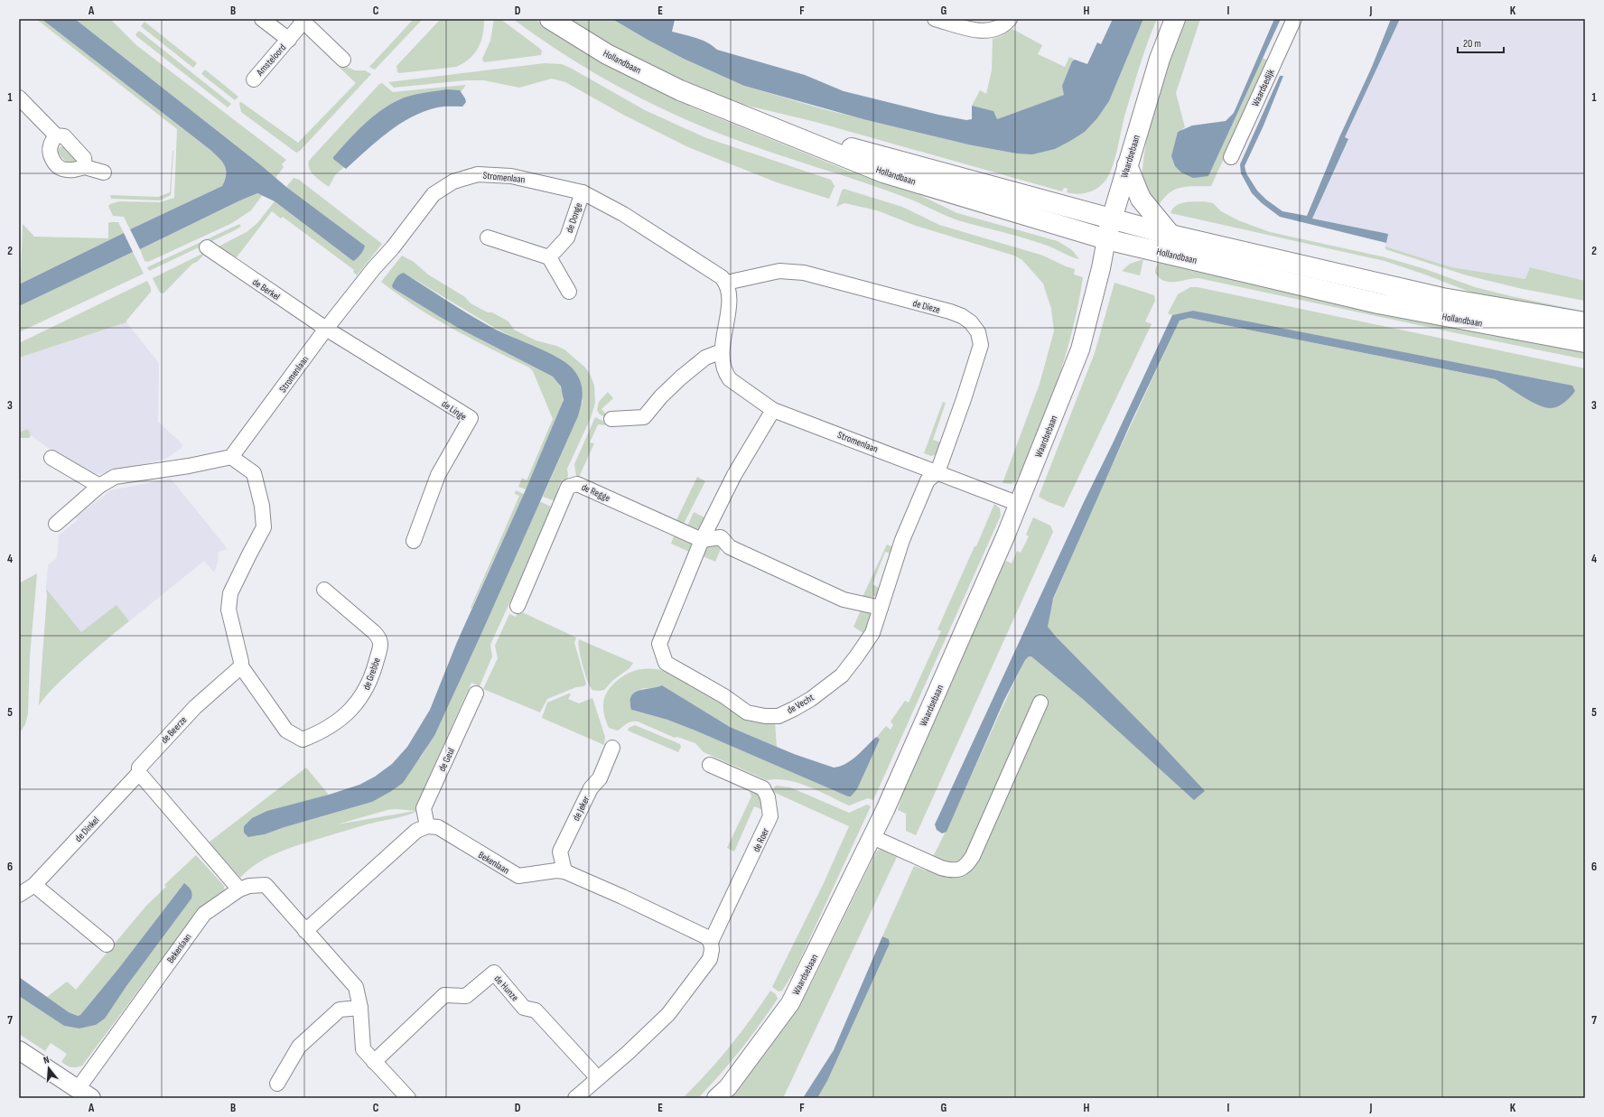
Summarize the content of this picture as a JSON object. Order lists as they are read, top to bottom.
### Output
{
  "streets": {
    "main road": ["Hollandbaan", "Waardsebaan"],
    "street": [
      "Amsteloord",
      "Waardsedijk",
      "Stromenlaan",
      "de Donge",
      "de Berkel",
      "de Dieze",
      "de Linge",
      "de Regge",
      "de Grebbe",
      "de Vecht",
      "de Beerze",
      "de Geul",
      "de Jeker",
      "de Dinkel",
      "de Roer",
      "Bekenlaan",
      "de Hunze"
    ]
  },
  "crossings": [
    ["Hollandbaan", "Waardsebaan"],
    ["Waardsebaan", "Stromenlaan"],
    ["Stromenlaan", "de Donge"],
    ["Stromenlaan", "de Berkel"],
    ["Stromenlaan", "de Dieze"],
    ["Stromenlaan", "de Linge"],
    ["Stromenlaan", "de Vecht"],
    ["de Berkel", "de Linge"],
    ["de Dieze", "de Vecht"],
    ["de Regge", "de Vecht"],
    ["de Grebbe", "de Beerze"],
    ["de Beerze", "de Dinkel"],
    ["de Geul", "Bekenlaan"],
    ["de Jeker", "Bekenlaan"],
    ["de Roer", "Bekenlaan"],
    ["Bekenlaan", "de Hunze"]
  ],
  "scale_bar": "20 m",
  "north": "top",
  "grid": {
    "columns": [
      "A",
      "B",
      "C",
      "D",
      "E",
      "F",
      "G",
      "H",
      "I",
      "J",
      "K"
    ],
    "rows": [
      "1",
      "2",
      "3",
      "4",
      "5",
      "6",
      "7"
    ]
  }
}
